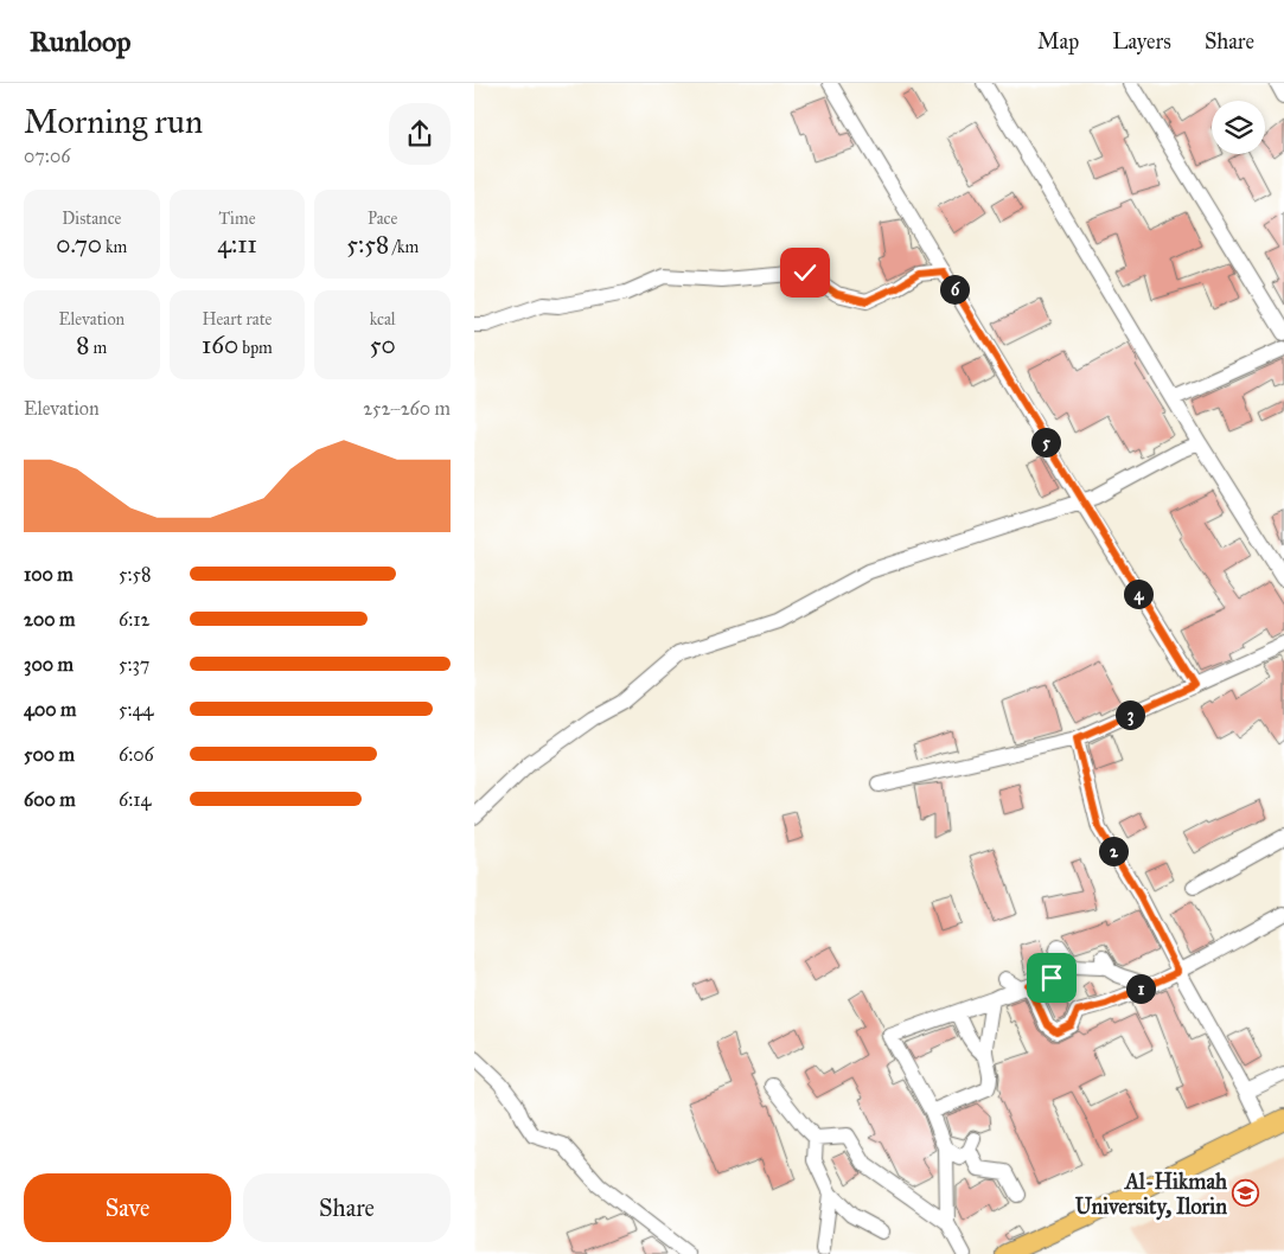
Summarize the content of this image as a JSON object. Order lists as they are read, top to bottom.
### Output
{
  "places": {
    "school or university": ["Al-Hikmah University, Ilorin"]
  },
  "page": {
    "header": "Runloop",
    "nav": ["Map", "Layers", "Share"],
    "heading": ["Morning run", "07:06"],
    "stats": [
      ["Distance", "0.70 km"],
      ["Time", "4:11"],
      ["Pace", "5:58 /km"],
      ["Elevation", "8 m"],
      ["Heart rate", "160 bpm"],
      ["kcal", "50"]
    ],
    "pins": [
      "6",
      "5",
      "4",
      "3",
      "2",
      "1"
    ],
    "chart": ["Elevation", "252–260 m"],
    "list": [
      {
        "name": "100 m",
        "note": "5:58"
      },
      {
        "name": "200 m",
        "note": "6:12"
      },
      {
        "name": "300 m",
        "note": "5:37"
      },
      {
        "name": "400 m",
        "note": "5:44"
      },
      {
        "name": "500 m",
        "note": "6:06"
      },
      {
        "name": "600 m",
        "note": "6:14"
      }
    ],
    "buttons": ["Save", "Share"]
  }
}
